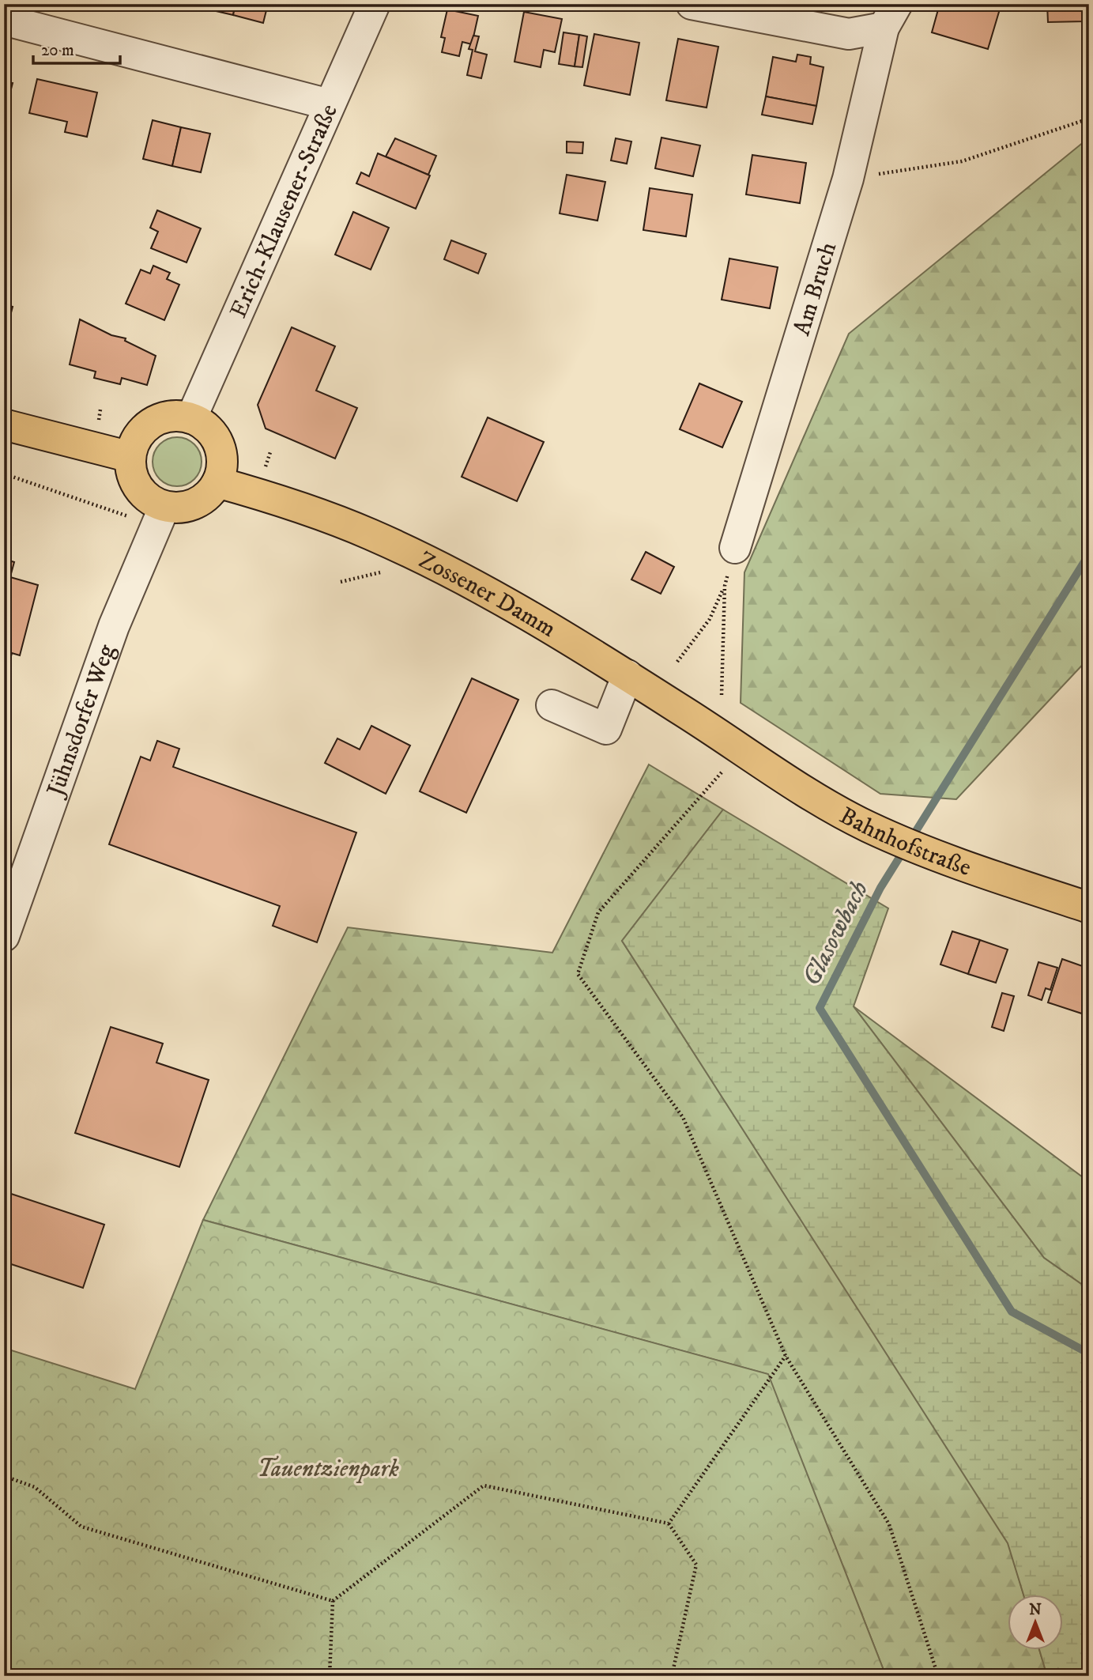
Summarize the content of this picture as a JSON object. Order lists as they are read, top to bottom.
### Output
{
  "streets": {
    "main road": ["Zossener Damm", "Bahnhofstraße"],
    "street": ["Erich-Klausener-Straße", "Am Bruch", "Jühnsdorfer Weg"]
  },
  "crossings": [
    ["Erich-Klausener-Straße", "Zossener Damm"],
    ["Erich-Klausener-Straße", "Jühnsdorfer Weg"],
    ["Zossener Damm", "Jühnsdorfer Weg"],
    ["Zossener Damm", "Bahnhofstraße"]
  ],
  "water": ["Glasowbach"],
  "parks": ["Tauentzienpark"],
  "scale_bar": "20 m",
  "north": "top"
}
